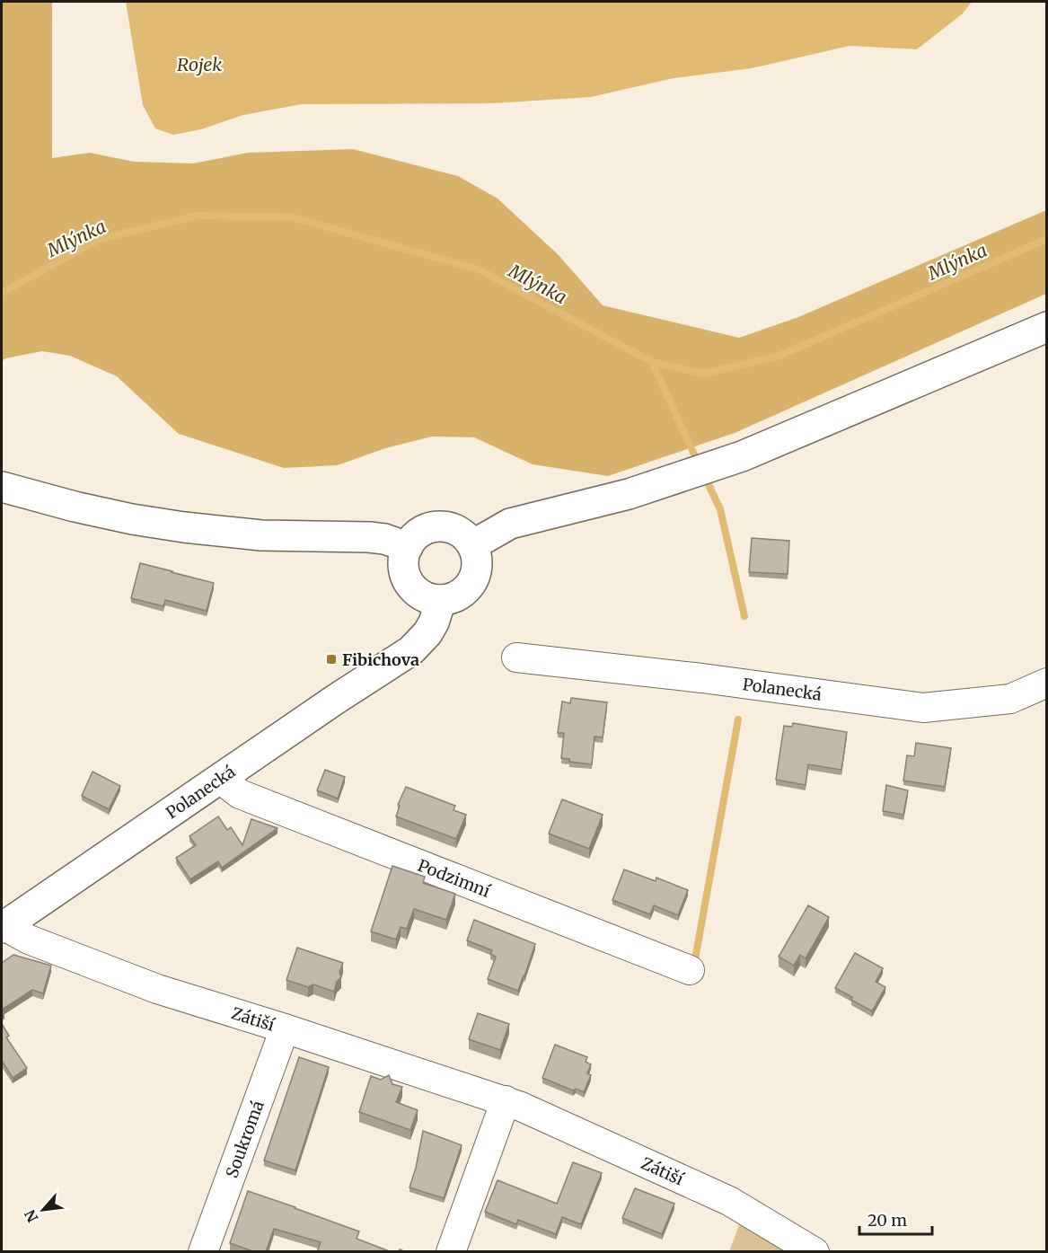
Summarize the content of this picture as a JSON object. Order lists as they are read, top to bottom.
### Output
{
  "streets": {
    "street": [
      "Polanecká",
      "Podzimní",
      "Zátiší",
      "Soukromá"
    ]
  },
  "crossings": [
    ["Polanecká", "Podzimní"],
    ["Polanecká", "Zátiší"],
    ["Zátiší", "Soukromá"]
  ],
  "water": ["Rojek", "Mlýnka"],
  "places": {
    "transit": ["Fibichova"]
  },
  "scale_bar": "20 m",
  "north": "bottom left"
}
